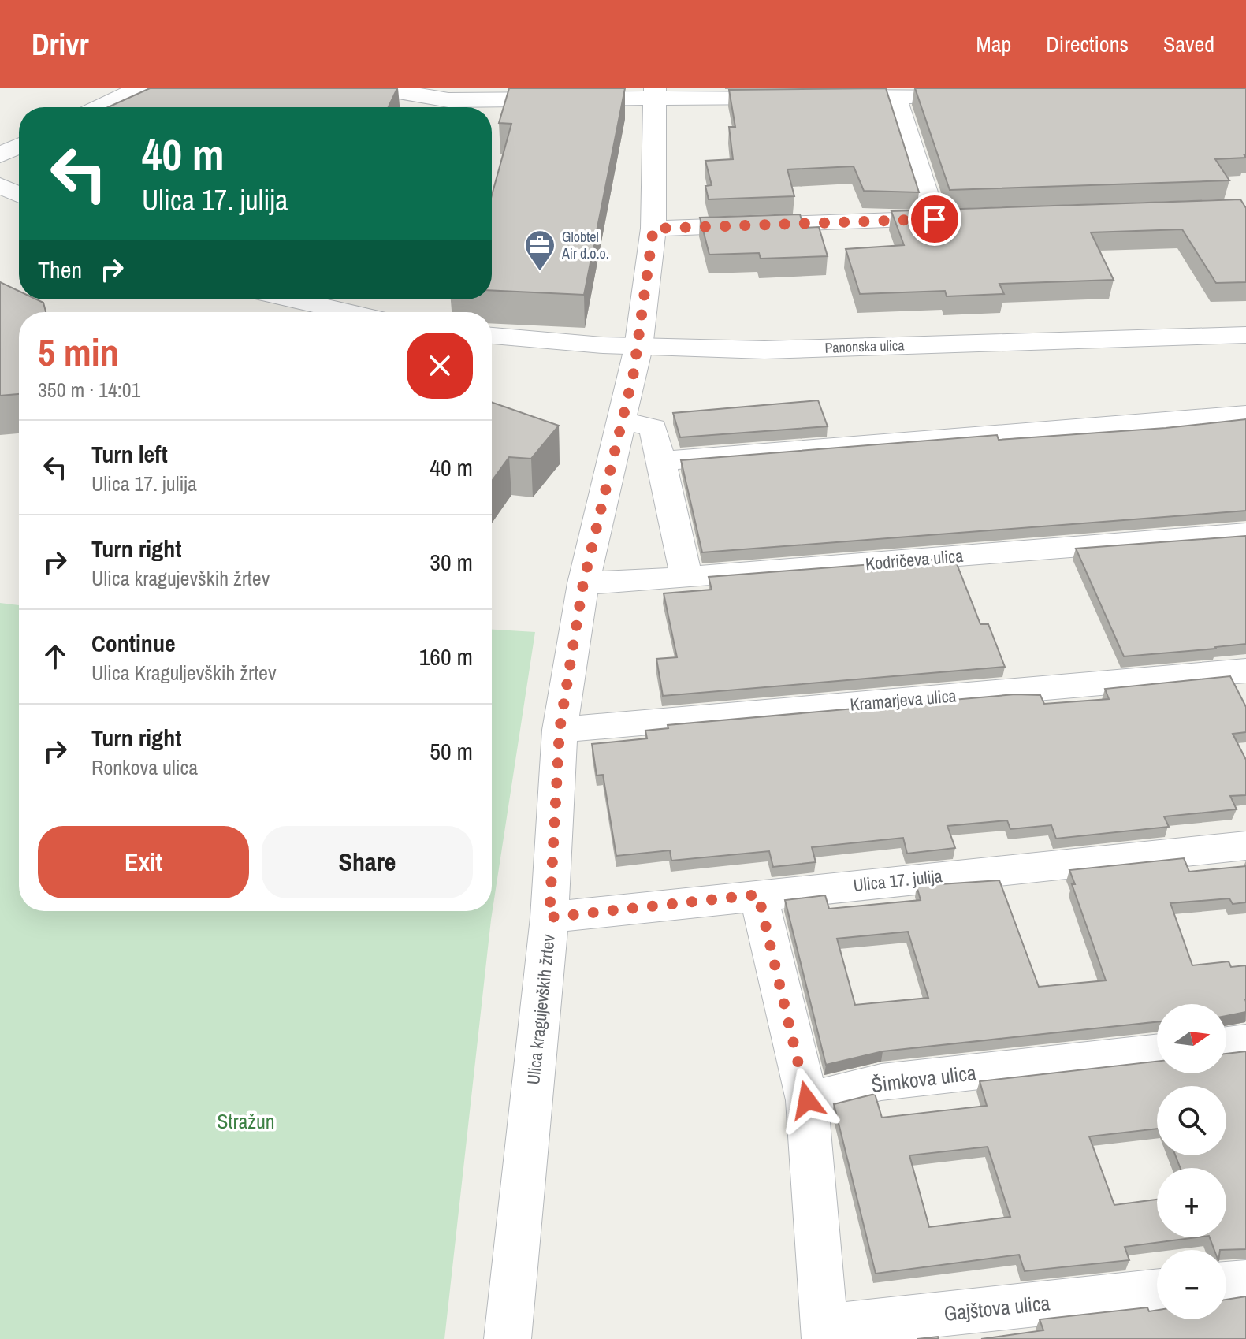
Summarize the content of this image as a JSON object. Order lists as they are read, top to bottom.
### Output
{
  "streets": {
    "street": [
      "Panonska ulica",
      "Kodričeva ulica",
      "Kramarjeva ulica",
      "Ulica 17. julija",
      "Ulica kragujevških žrtev",
      "Šimkova ulica",
      "Gajštova ulica"
    ]
  },
  "crossings": [
    ["Panonska ulica", "Ulica kragujevških žrtev"],
    ["Kodričeva ulica", "Ulica kragujevških žrtev"],
    ["Kramarjeva ulica", "Ulica kragujevških žrtev"],
    ["Ulica 17. julija", "Ulica kragujevških žrtev"]
  ],
  "parks": ["Stražun"],
  "places": {
    "office": ["Globtel Air d.o.o."]
  },
  "north": "right",
  "page": {
    "header": "Drivr",
    "nav": ["Map", "Directions", "Saved"],
    "turn": ["40 m", "Ulica 17. julija"],
    "then": "Then",
    "heading": ["5 min", "350 m · 14:01"],
    "list": [
      {
        "name": "Turn left",
        "note": "Ulica 17. julija",
        "value": "40 m"
      },
      {
        "name": "Turn right",
        "note": "Ulica kragujevških žrtev",
        "value": "30 m"
      },
      {
        "name": "Continue",
        "note": "Ulica Kraguljevških žrtev",
        "value": "160 m"
      },
      {
        "name": "Turn right",
        "note": "Ronkova ulica",
        "value": "50 m"
      }
    ],
    "buttons": ["Exit", "Share"],
    "map_buttons": ["+", "−"]
  }
}
